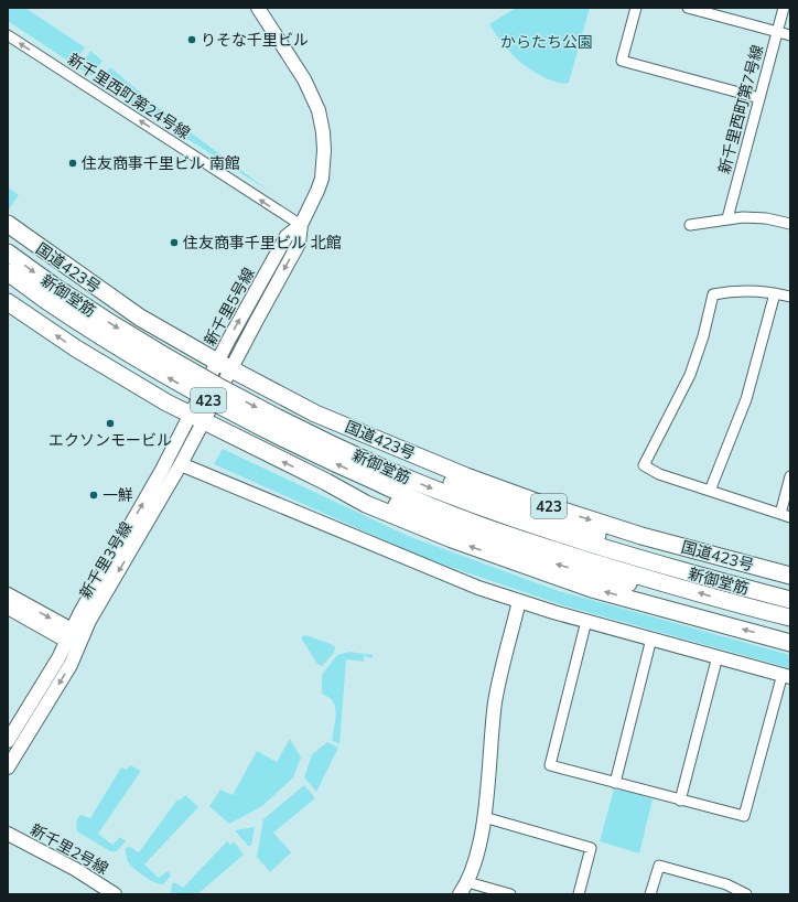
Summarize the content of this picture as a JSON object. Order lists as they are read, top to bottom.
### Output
{
  "streets": {
    "highway": ["国道423号", "新御堂筋", "423"],
    "street": [
      "新千里西町第24号線",
      "新千里西町第7号線",
      "新千里5号線",
      "新千里3号線",
      "新千里2号線"
    ]
  },
  "crossings": [
    ["新千里西町第24号線", "新千里5号線"],
    ["国道423号", "新千里5号線"],
    ["国道423号", "新千里3号線"],
    ["新千里5号線", "新千里3号線"],
    ["423", "新千里3号線"]
  ],
  "one_way": ["新千里西町第24号線"],
  "parks": ["からたち公園"],
  "places": [
    "りそな千里ビル",
    "住友商事千里ビル 南館",
    "住友商事千里ビル 北館",
    "エクソンモービル",
    "一鮮"
  ]
}
